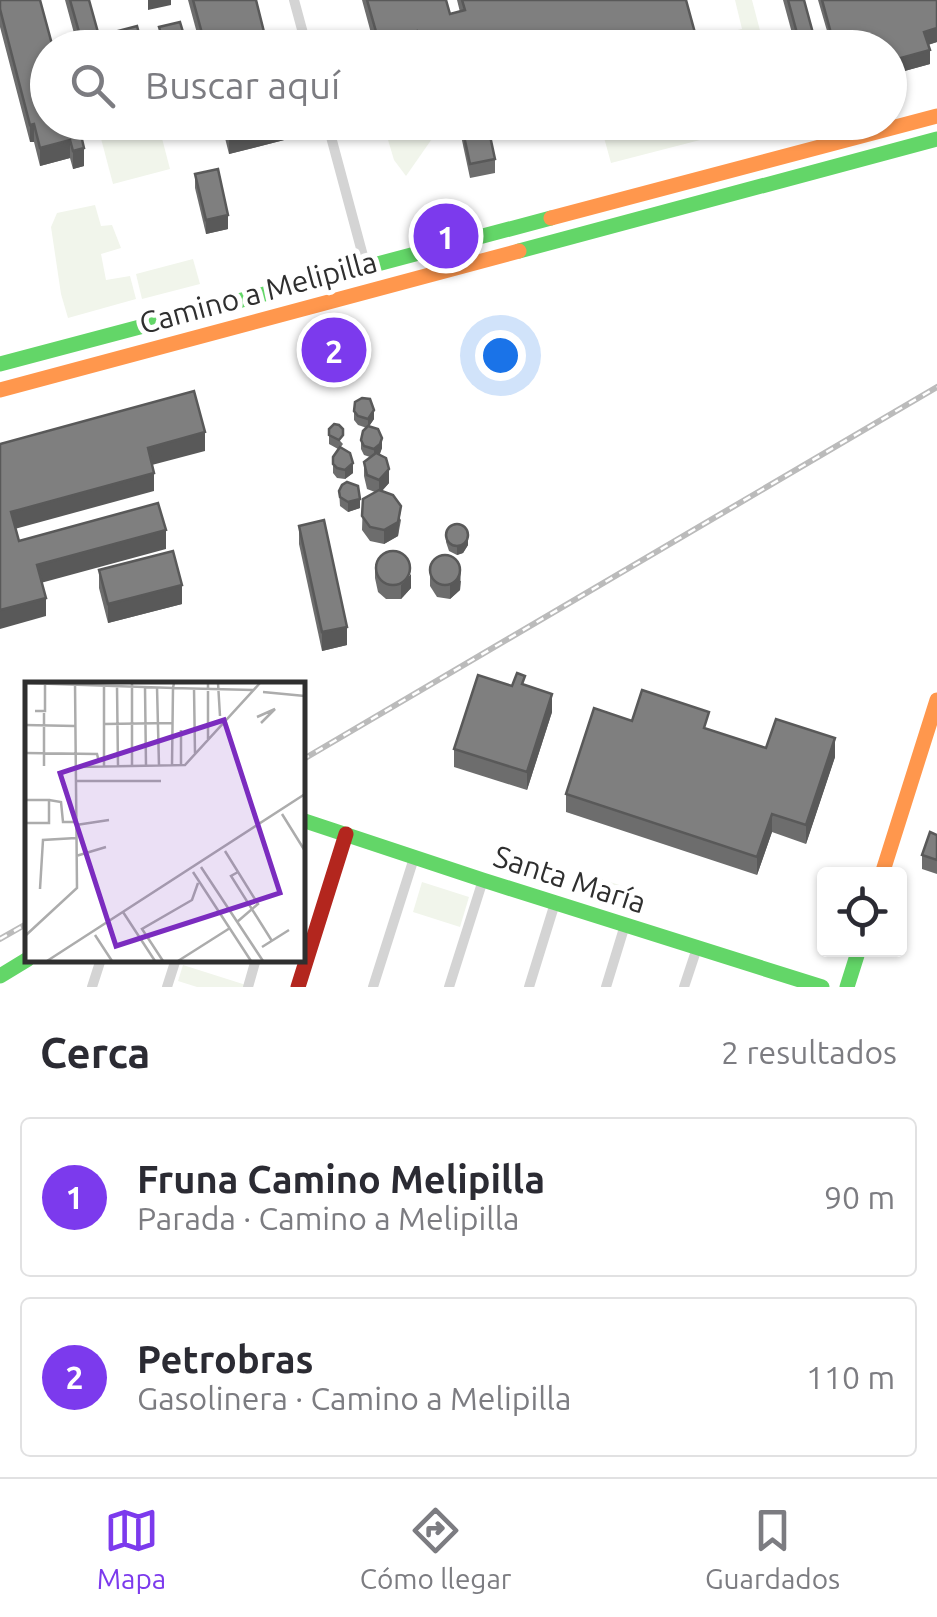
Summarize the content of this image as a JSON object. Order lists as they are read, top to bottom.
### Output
{
  "streets": {
    "main road": ["Camino a Melipilla", "Santa María"]
  },
  "page": {
    "search": "Buscar aquí",
    "pins": ["1", "2"],
    "heading": ["Cerca", "2 resultados"],
    "list": [
      {
        "mark": "1",
        "name": "Fruna Camino Melipilla",
        "note": "Parada · Camino a Melipilla",
        "value": "90 m"
      },
      {
        "mark": "2",
        "name": "Petrobras",
        "note": "Gasolinera · Camino a Melipilla",
        "value": "110 m"
      }
    ],
    "nav": ["Mapa", "Cómo llegar", "Guardados"]
  }
}
